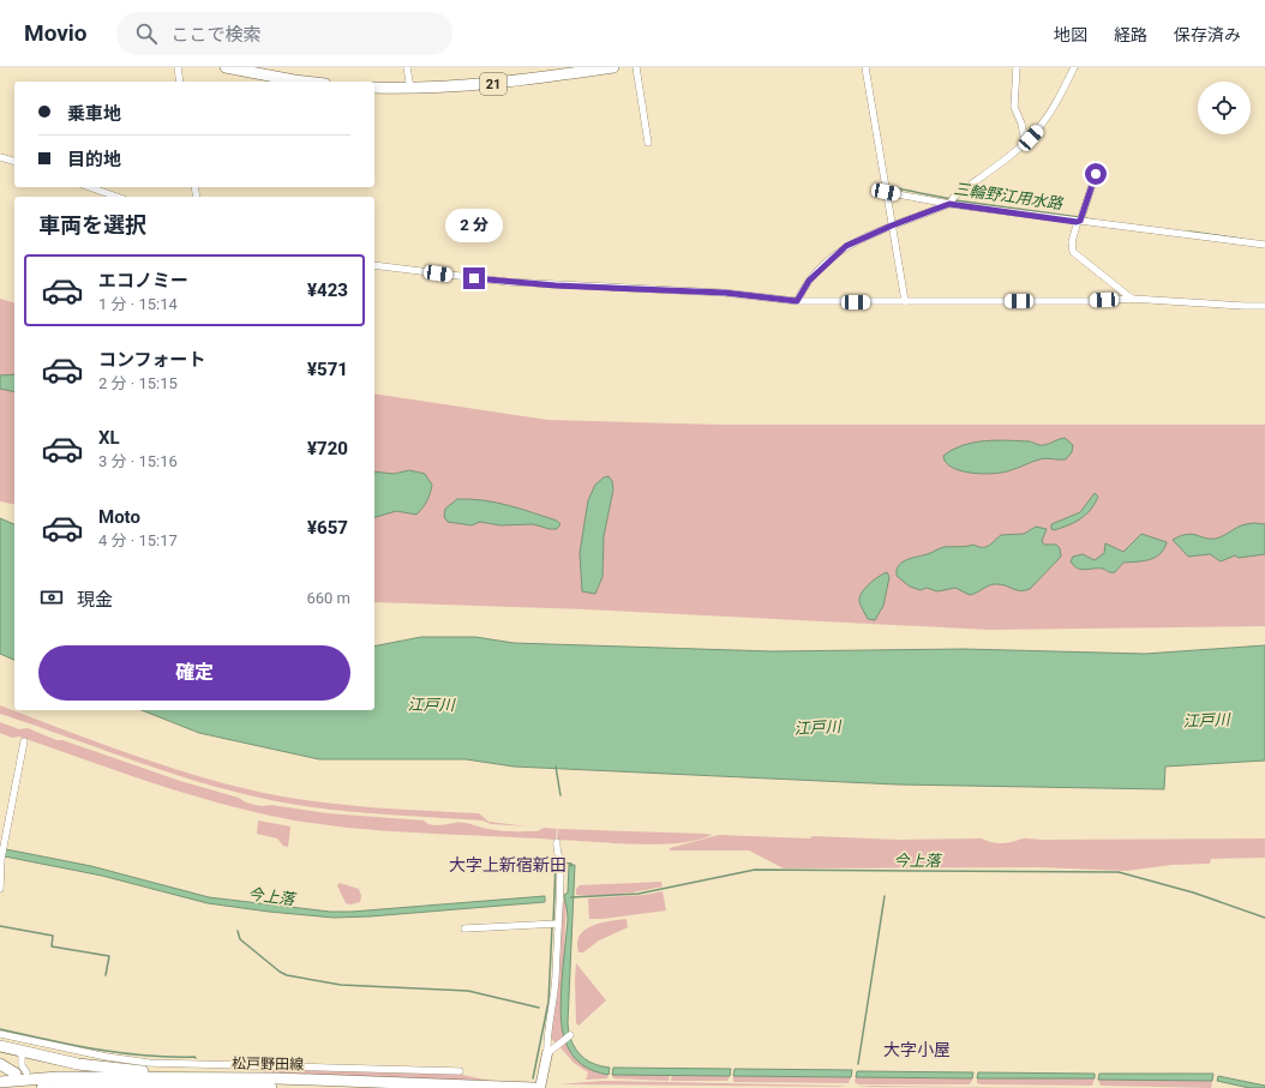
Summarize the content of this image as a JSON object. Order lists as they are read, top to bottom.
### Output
{
  "streets": {
    "main road": ["21", "松戸野田線"]
  },
  "districts": ["大字上新宿新田", "大字小屋"],
  "water": ["三輪野江用水路", "江戸川", "今上落"],
  "page": {
    "header": "Movio",
    "search": "ここで検索",
    "nav": ["地図", "経路", "保存済み"],
    "banner": ["乗車地", "目的地"],
    "heading": "車両を選択",
    "bubble": "2 分",
    "list": [
      {
        "name": "エコノミー",
        "note": "1 分 · 15:14",
        "value": "¥423"
      },
      {
        "name": "コンフォート",
        "note": "2 分 · 15:15",
        "value": "¥571"
      },
      {
        "name": "XL",
        "note": "3 分 · 15:16",
        "value": "¥720"
      },
      {
        "name": "Moto",
        "note": "4 分 · 15:17",
        "value": "¥657"
      }
    ],
    "pay": ["現金", "660 m"],
    "buttons": "確定"
  }
}
